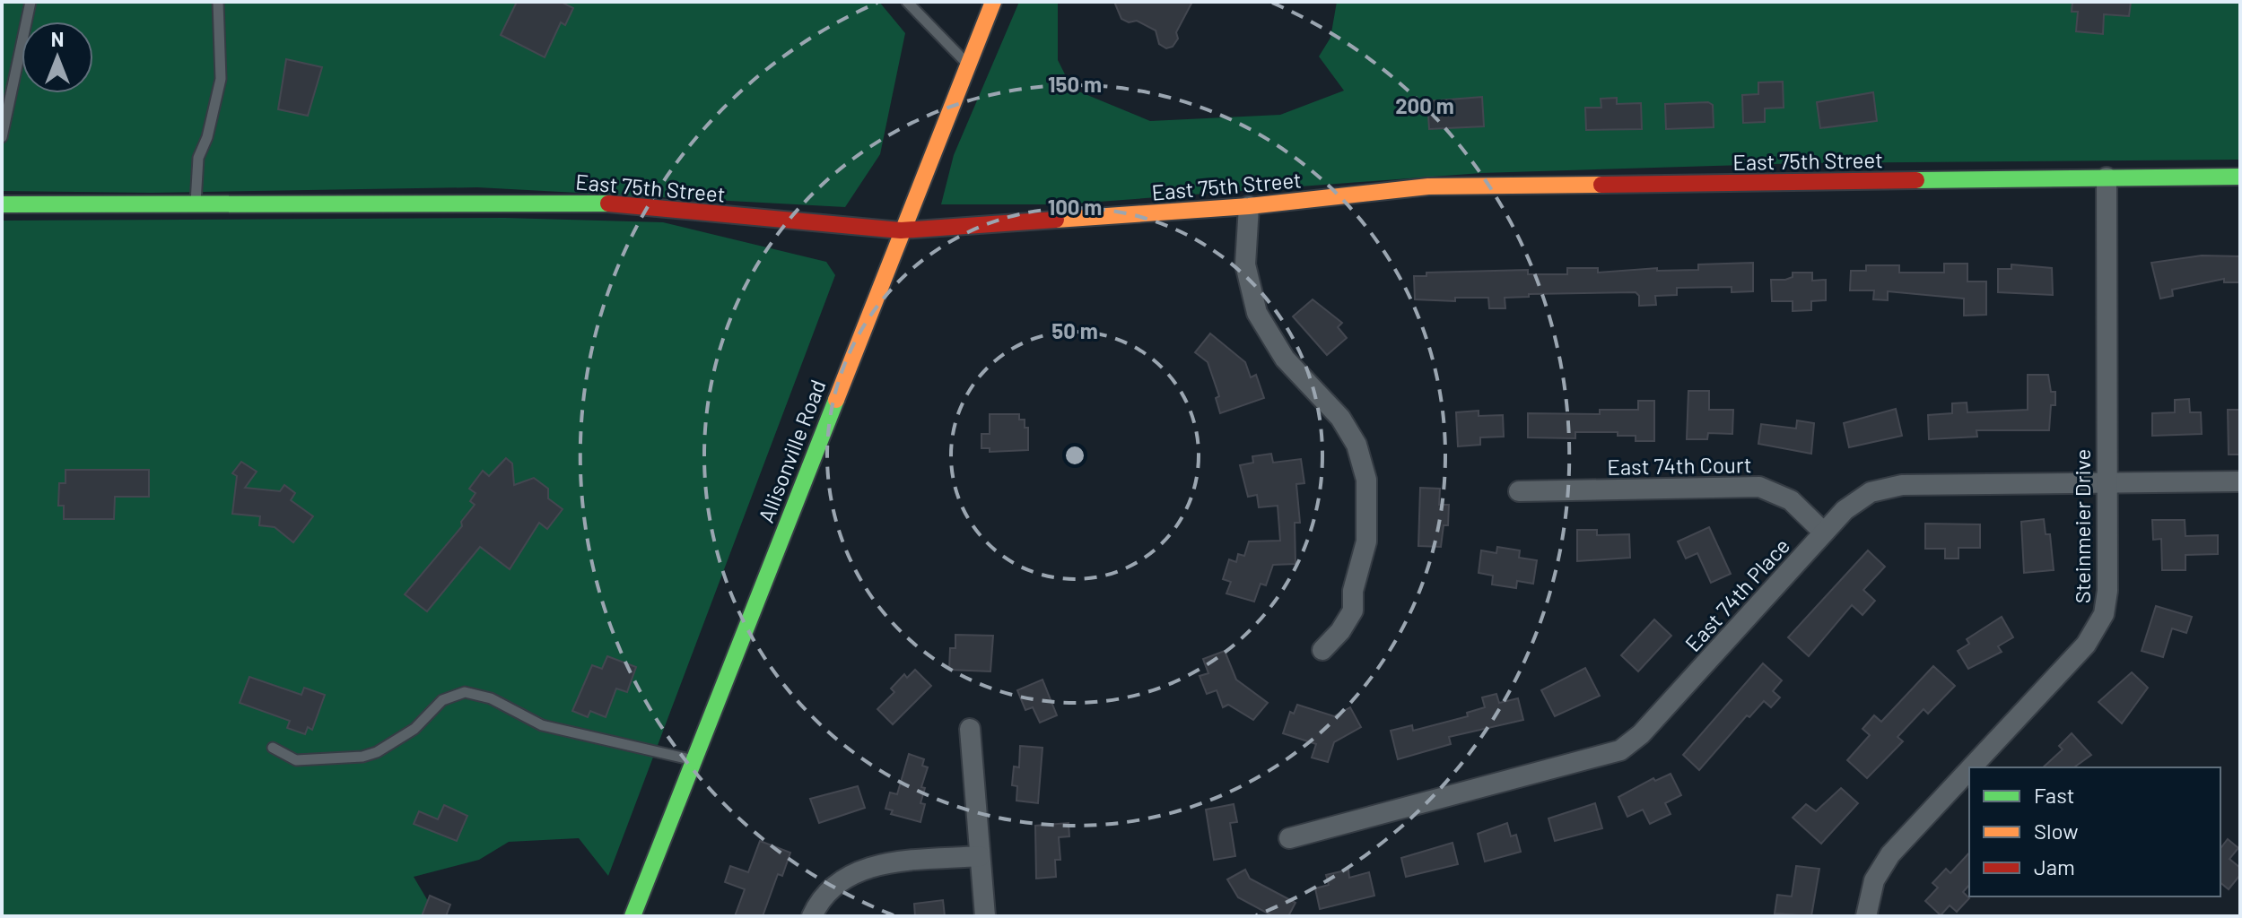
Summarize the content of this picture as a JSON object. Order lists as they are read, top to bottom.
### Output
{
  "streets": {
    "street": [
      "East 75th Street",
      "Allisonville Road",
      "East 74th Court",
      "Steinmeier Drive",
      "East 74th Place"
    ]
  },
  "crossings": [
    ["East 75th Street", "Allisonville Road"],
    ["East 75th Street", "Steinmeier Drive"],
    ["East 74th Court", "East 74th Place"],
    ["Steinmeier Drive", "East 74th Place"]
  ],
  "legend": ["Fast", "Slow", "Jam"],
  "north": "top",
  "rings": [
    "150 m",
    "200 m",
    "100 m",
    "50 m"
  ]
}
